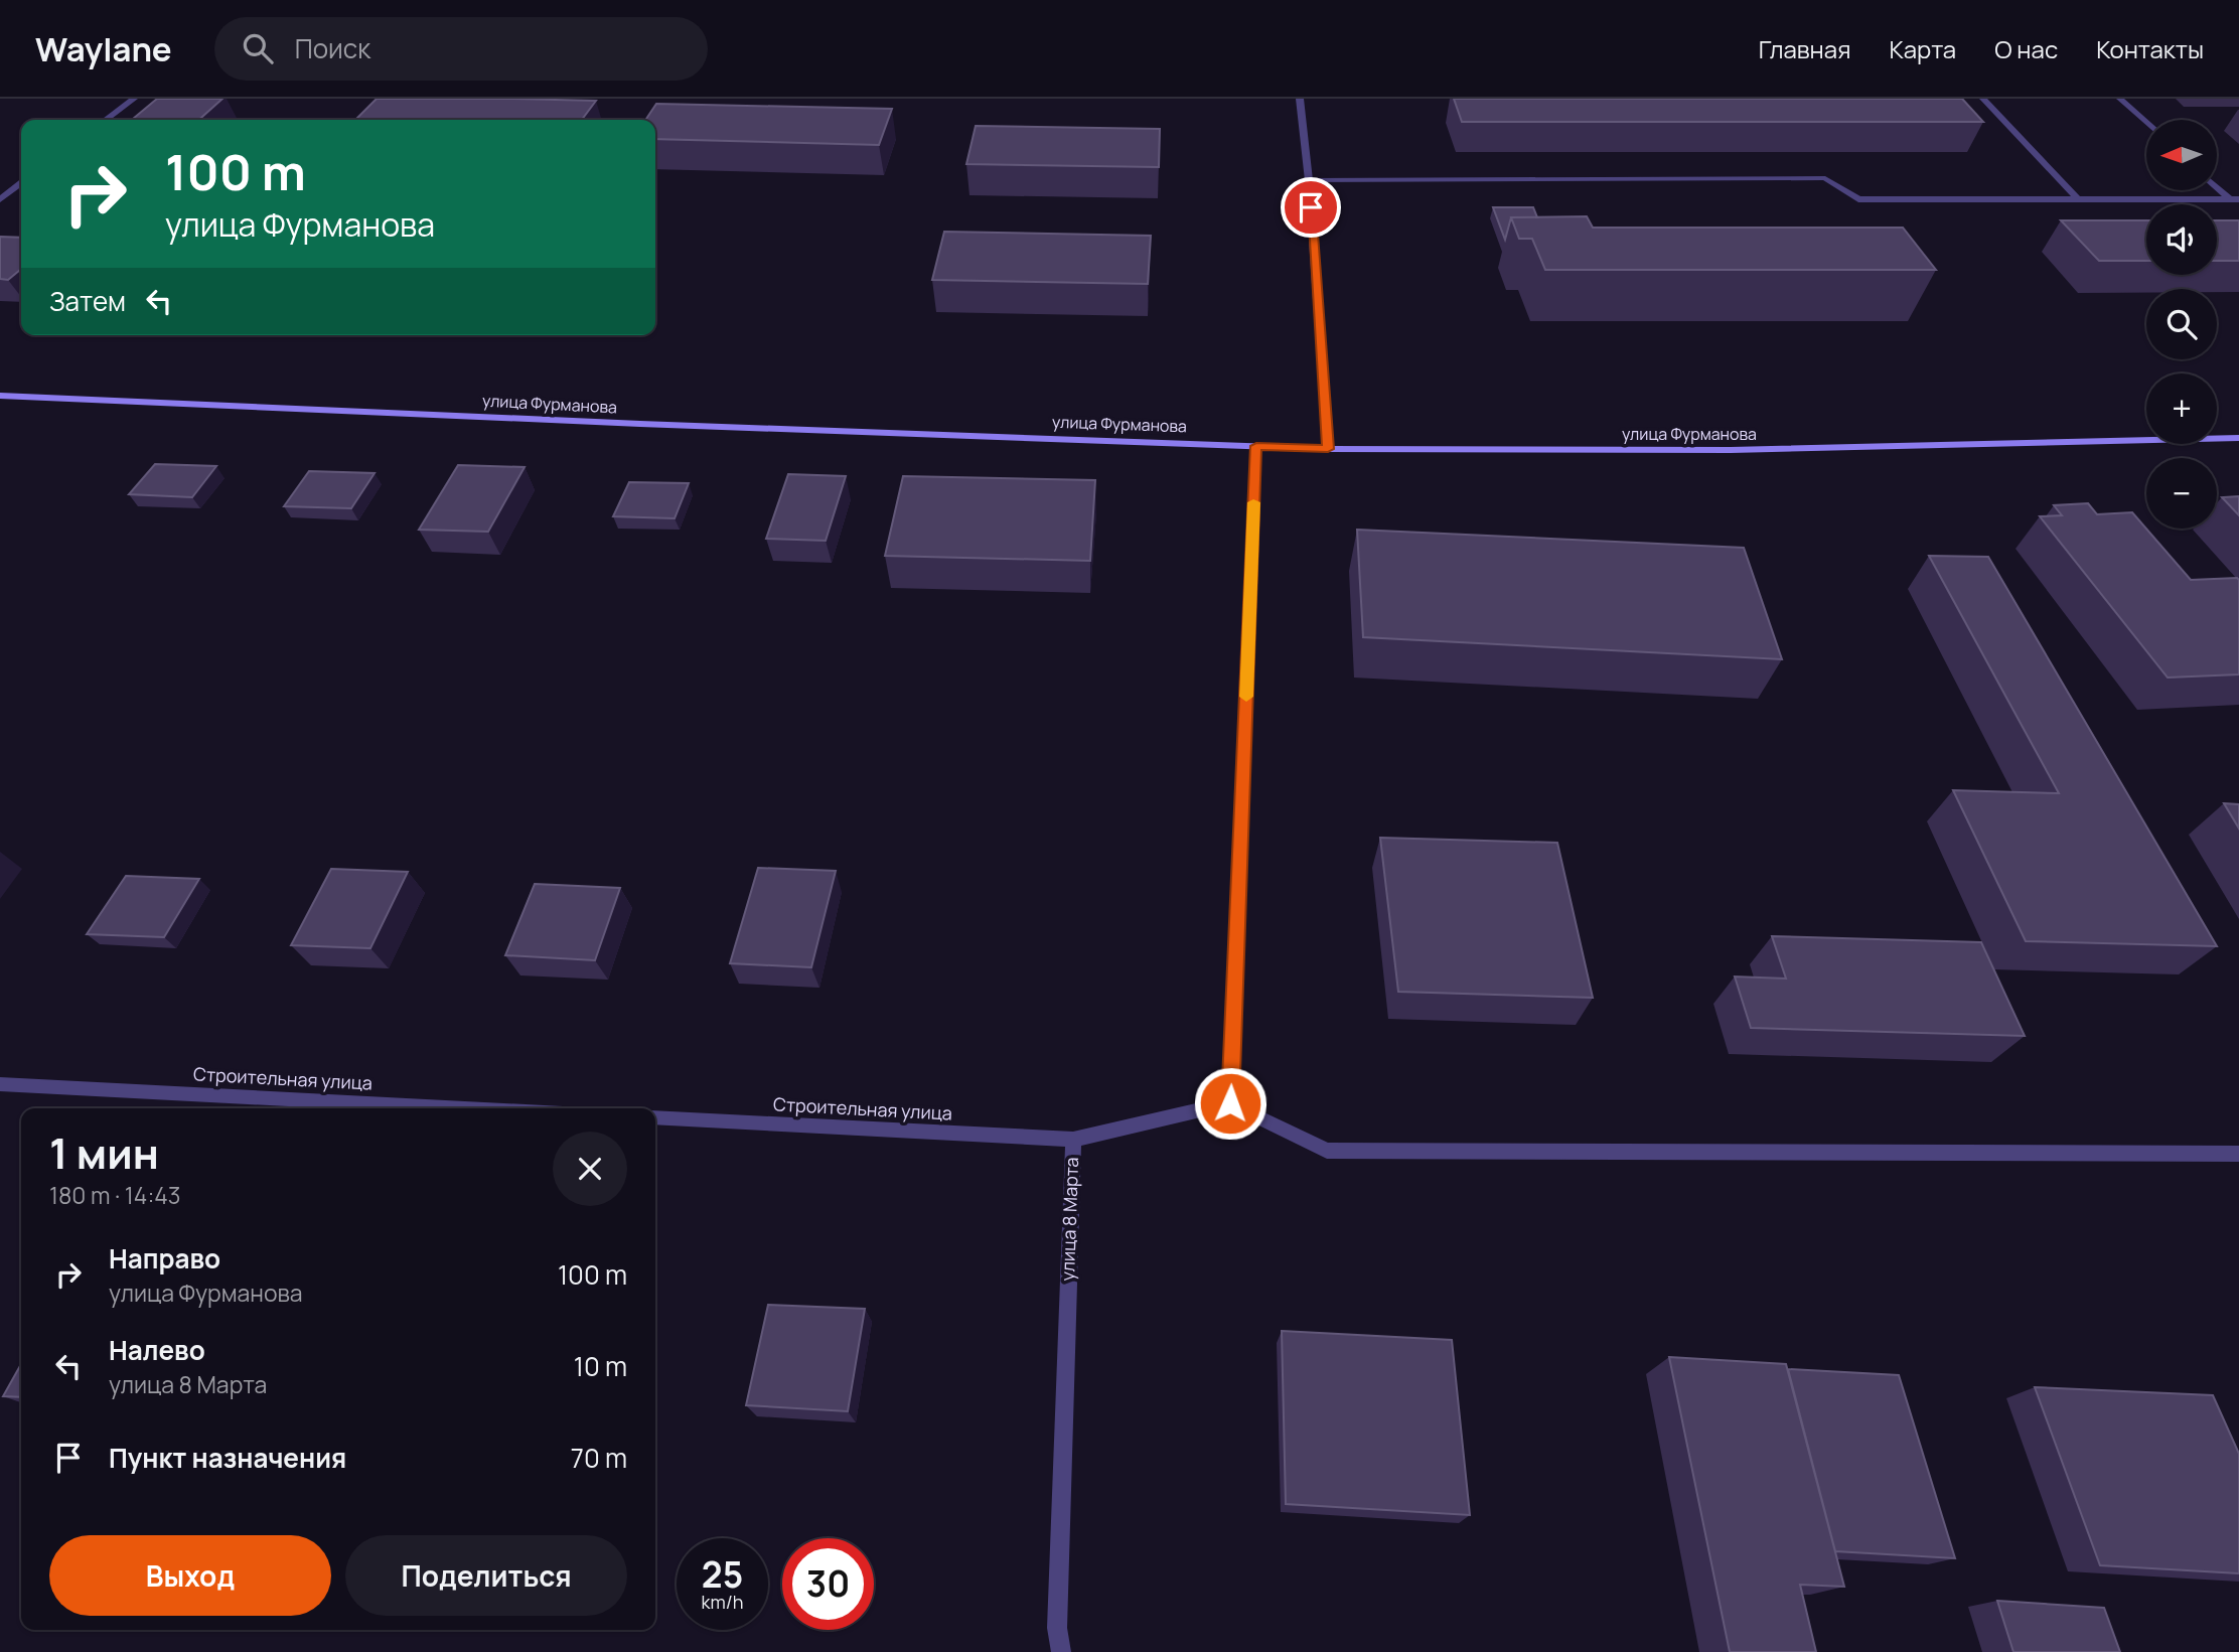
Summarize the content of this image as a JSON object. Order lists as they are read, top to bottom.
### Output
{
  "streets": {
    "main road": ["улица Фурманова"],
    "street": ["Строительная улица", "улица 8 Марта"]
  },
  "crossings": [
    ["Строительная улица", "улица 8 Марта"]
  ],
  "north": "left",
  "page": {
    "header": "Waylane",
    "search": "Поиск",
    "nav": [
      "Главная",
      "Карта",
      "О нас",
      "Контакты"
    ],
    "map_buttons": ["+", "−"],
    "turn": ["100 m", "улица Фурманова"],
    "then": "Затем",
    "heading": ["1 мин", "180 m · 14:43"],
    "list": [
      {
        "name": "Направо",
        "note": "улица Фурманова",
        "value": "100 m"
      },
      {
        "name": "Налево",
        "note": "улица 8 Марта",
        "value": "10 m"
      },
      {
        "name": "Пункт назначения",
        "value": "70 m"
      }
    ],
    "buttons": ["Выход", "Поделиться"],
    "speed": "25 km/h",
    "limit": "30"
  }
}
